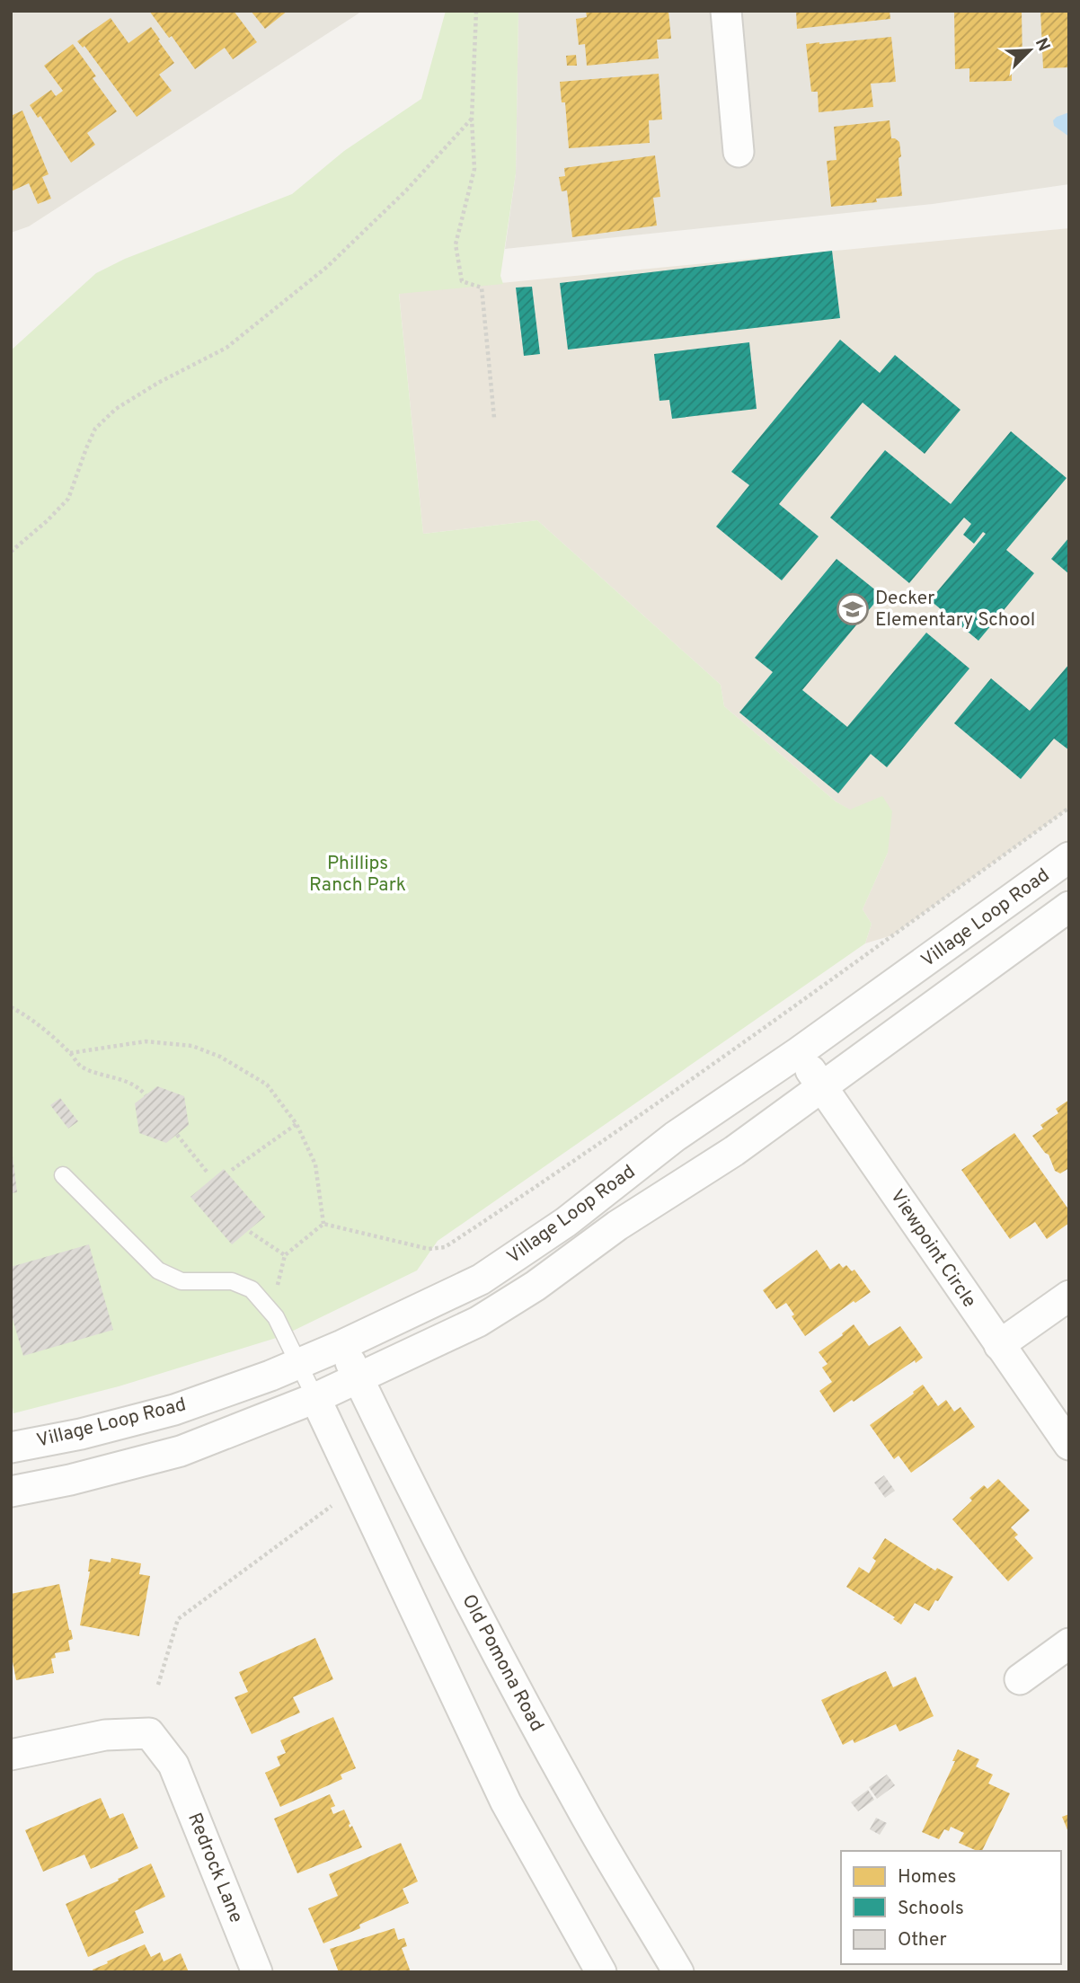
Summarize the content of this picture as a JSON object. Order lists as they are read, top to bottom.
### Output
{
  "streets": {
    "street": [
      "Village Loop Road",
      "Viewpoint Circle",
      "Old Pomona Road",
      "Redrock Lane"
    ]
  },
  "crossings": [
    ["Village Loop Road", "Viewpoint Circle"],
    ["Village Loop Road", "Old Pomona Road"]
  ],
  "parks": ["Phillips Ranch Park"],
  "places": {
    "school or university": ["Decker Elementary School"]
  },
  "legend": ["Homes", "Schools", "Other"],
  "north": "top right"
}
